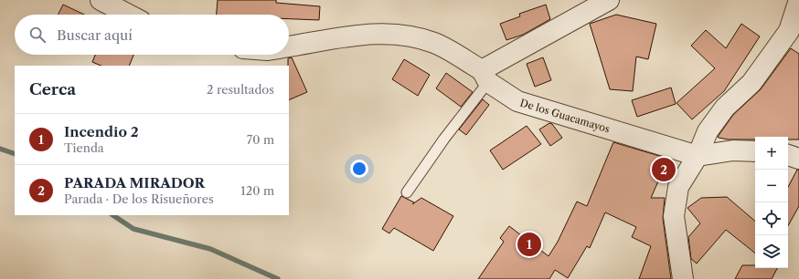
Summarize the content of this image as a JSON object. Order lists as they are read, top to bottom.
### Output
{
  "streets": {
    "street": ["De los Guacamayos"]
  },
  "page": {
    "search": "Buscar aquí",
    "heading": ["Cerca", "2 resultados"],
    "list": [
      {
        "mark": "1",
        "name": "Incendio 2",
        "note": "Tienda",
        "value": "70 m"
      },
      {
        "mark": "2",
        "name": "PARADA MIRADOR",
        "note": "Parada · De los Risueñores",
        "value": "120 m"
      }
    ],
    "map_buttons": ["+", "−"],
    "pins": ["2", "1"]
  }
}
